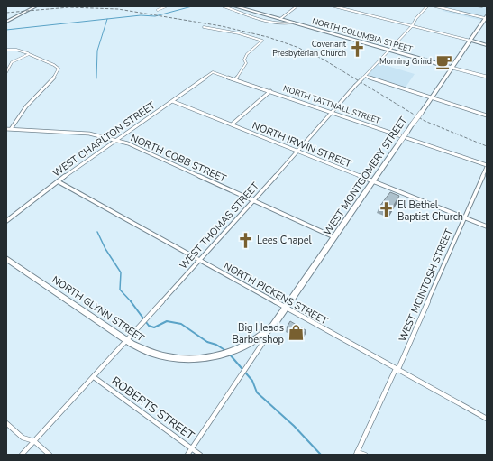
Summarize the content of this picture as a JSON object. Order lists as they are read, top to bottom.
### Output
{
  "streets": {
    "main road": ["NORTH COLUMBIA STREET", "WEST MONTGOMERY STREET", "NORTH GLYNN STREET"],
    "street": [
      "NORTH TATTNALL STREET",
      "WEST CHARLTON STREET",
      "NORTH IRWIN STREET",
      "NORTH COBB STREET",
      "WEST THOMAS STREET",
      "WEST MCINTOSH STREET",
      "NORTH PICKENS STREET",
      "ROBERTS STREET"
    ]
  },
  "crossings": [
    ["NORTH COLUMBIA STREET", "WEST MONTGOMERY STREET"],
    ["NORTH COLUMBIA STREET", "WEST THOMAS STREET"],
    ["NORTH TATTNALL STREET", "WEST CHARLTON STREET"],
    ["NORTH TATTNALL STREET", "WEST THOMAS STREET"],
    ["NORTH TATTNALL STREET", "WEST MCINTOSH STREET"],
    ["WEST CHARLTON STREET", "NORTH IRWIN STREET"],
    ["WEST CHARLTON STREET", "NORTH COBB STREET"],
    ["WEST CHARLTON STREET", "NORTH PICKENS STREET"],
    ["NORTH IRWIN STREET", "WEST MONTGOMERY STREET"],
    ["NORTH IRWIN STREET", "WEST THOMAS STREET"],
    ["NORTH IRWIN STREET", "WEST MCINTOSH STREET"],
    ["NORTH COBB STREET", "WEST MONTGOMERY STREET"],
    ["NORTH COBB STREET", "WEST THOMAS STREET"],
    ["WEST MONTGOMERY STREET", "NORTH PICKENS STREET"],
    ["WEST MONTGOMERY STREET", "NORTH GLYNN STREET"],
    ["WEST MONTGOMERY STREET", "ROBERTS STREET"],
    ["WEST THOMAS STREET", "NORTH PICKENS STREET"],
    ["WEST THOMAS STREET", "NORTH GLYNN STREET"],
    ["WEST THOMAS STREET", "ROBERTS STREET"],
    ["WEST MCINTOSH STREET", "NORTH PICKENS STREET"]
  ],
  "places": {
    "church": ["Covenant Presbyterian Church", "El Bethel Baptist Church", "Lees Chapel"],
    "cafe": ["Morning Grind"],
    "shop": ["Big Heads Barbershop"]
  }
}
